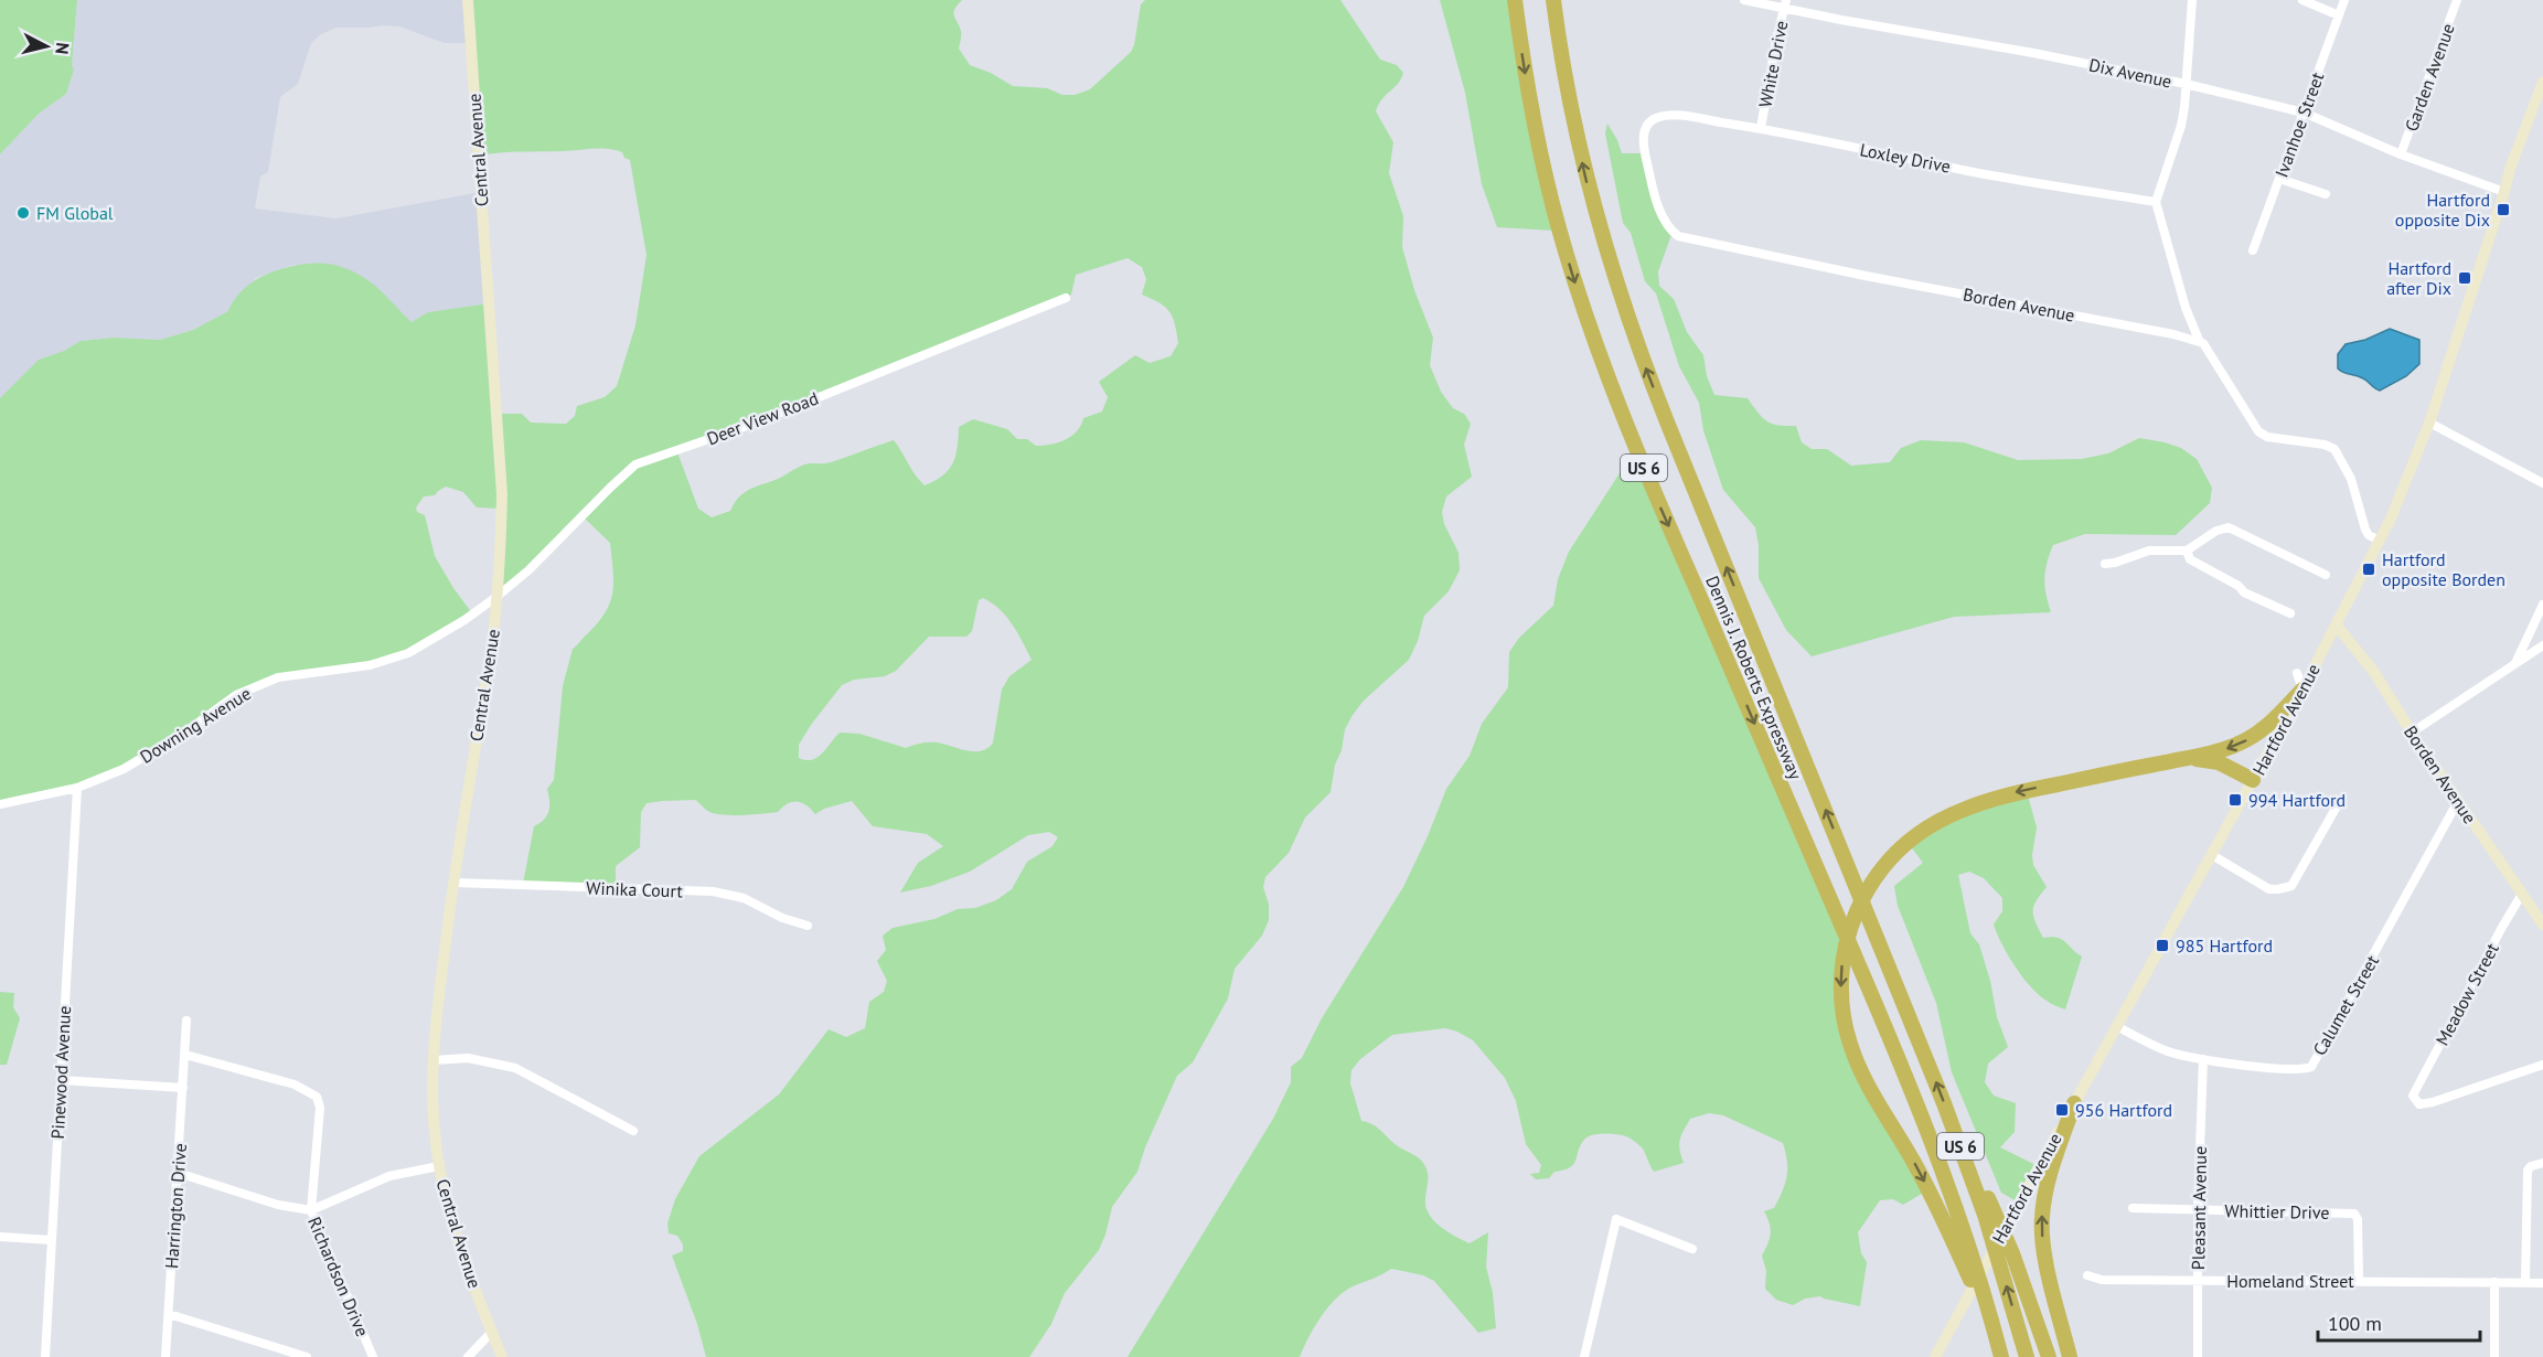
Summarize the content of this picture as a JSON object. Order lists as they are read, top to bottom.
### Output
{
  "streets": {
    "highway": ["US 6", "Dennis J. Roberts Expressway"],
    "main road": ["Central Avenue", "Borden Avenue", "Hartford Avenue"],
    "street": [
      "White Drive",
      "Dix Avenue",
      "Garden Avenue",
      "Ivanhoe Street",
      "Loxley Drive",
      "Deer View Road",
      "Downing Avenue",
      "Winika Court",
      "Meadow Street",
      "Calumet Street",
      "Pinewood Avenue",
      "Harrington Drive",
      "Pleasant Avenue",
      "Whittier Drive",
      "Richardson Drive",
      "Homeland Street"
    ]
  },
  "crossings": [
    ["White Drive", "Dix Avenue"],
    ["White Drive", "Loxley Drive"],
    ["Dix Avenue", "Garden Avenue"],
    ["Dix Avenue", "Ivanhoe Street"],
    ["Dix Avenue", "Hartford Avenue"],
    ["Central Avenue", "Deer View Road"],
    ["Central Avenue", "Downing Avenue"],
    ["Central Avenue", "Winika Court"],
    ["Loxley Drive", "Borden Avenue"],
    ["Borden Avenue", "Hartford Avenue"],
    ["Borden Avenue", "Meadow Street"],
    ["Borden Avenue", "Calumet Street"],
    ["Deer View Road", "Downing Avenue"],
    ["Hartford Avenue", "Calumet Street"],
    ["Downing Avenue", "Pinewood Avenue"],
    ["Calumet Street", "Pleasant Avenue"],
    ["Harrington Drive", "Richardson Drive"],
    ["Pleasant Avenue", "Whittier Drive"],
    ["Pleasant Avenue", "Homeland Street"],
    ["Whittier Drive", "Homeland Street"]
  ],
  "places": {
    "transit": [
      "Hartford opposite Dix",
      "Hartford after Dix",
      "Hartford opposite Borden",
      "994 Hartford",
      "985 Hartford",
      "956 Hartford"
    ],
    "other": ["FM Global"]
  },
  "scale_bar": "100 m",
  "north": "right"
}
